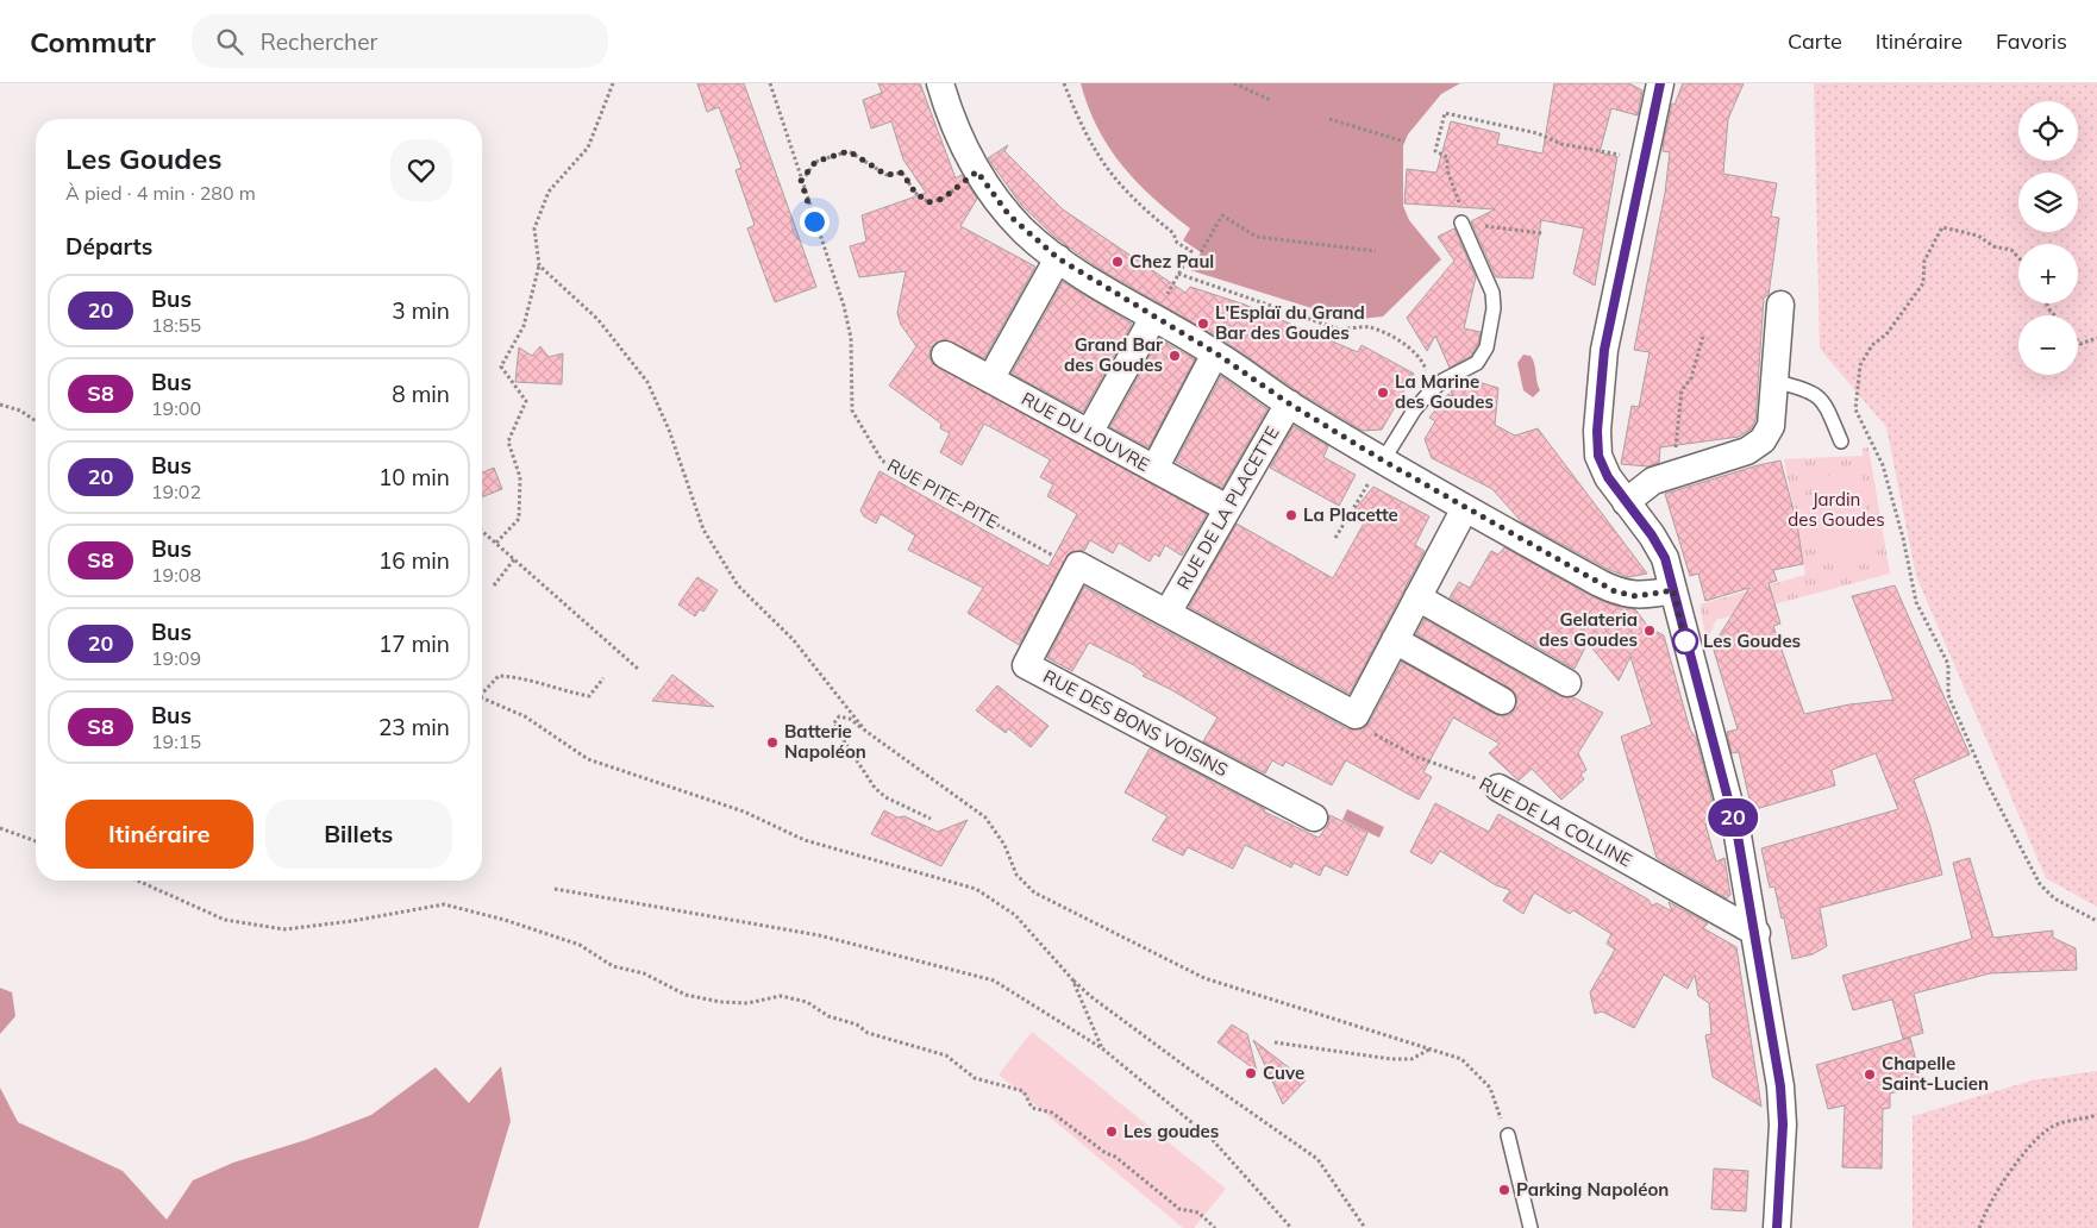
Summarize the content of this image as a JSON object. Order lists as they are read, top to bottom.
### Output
{
  "streets": {
    "street": [
      "RUE DU LOUVRE",
      "RUE DE LA PLACETTE",
      "RUE DES BONS VOISINS",
      "RUE DE LA COLLINE"
    ],
    "path": ["RUE PITE-PITE"]
  },
  "crossings": [
    ["RUE DU LOUVRE", "RUE DE LA PLACETTE"],
    ["RUE PITE-PITE", "RUE DES BONS VOISINS"]
  ],
  "parks": ["Jardin des Goudes"],
  "places": [
    "Chez Paul",
    "L'Esplaï du Grand Bar des Goudes",
    "Grand Bar des Goudes",
    "La Marine des Goudes",
    "La Placette",
    "Gelateria des Goudes",
    "Les Goudes",
    "Batterie Napoléon",
    "Cuve",
    "Chapelle Saint-Lucien",
    "Les goudes",
    "Parking Napoléon"
  ],
  "lines": ["bus line 20"],
  "page": {
    "header": "Commutr",
    "search": "Rechercher",
    "nav": ["Carte", "Itinéraire", "Favoris"],
    "on_map": "20",
    "map_buttons": ["+", "−"],
    "heading": [
      ["Les Goudes", "À pied · 4 min · 280 m"],
      "Départs"
    ],
    "list": [
      {
        "mark": "20",
        "name": "Bus",
        "note": "18:55",
        "value": "3 min"
      },
      {
        "mark": "S8",
        "name": "Bus",
        "note": "19:00",
        "value": "8 min"
      },
      {
        "mark": "20",
        "name": "Bus",
        "note": "19:02",
        "value": "10 min"
      },
      {
        "mark": "S8",
        "name": "Bus",
        "note": "19:08",
        "value": "16 min"
      },
      {
        "mark": "20",
        "name": "Bus",
        "note": "19:09",
        "value": "17 min"
      },
      {
        "mark": "S8",
        "name": "Bus",
        "note": "19:15",
        "value": "23 min"
      }
    ],
    "buttons": ["Itinéraire", "Billets"]
  }
}
